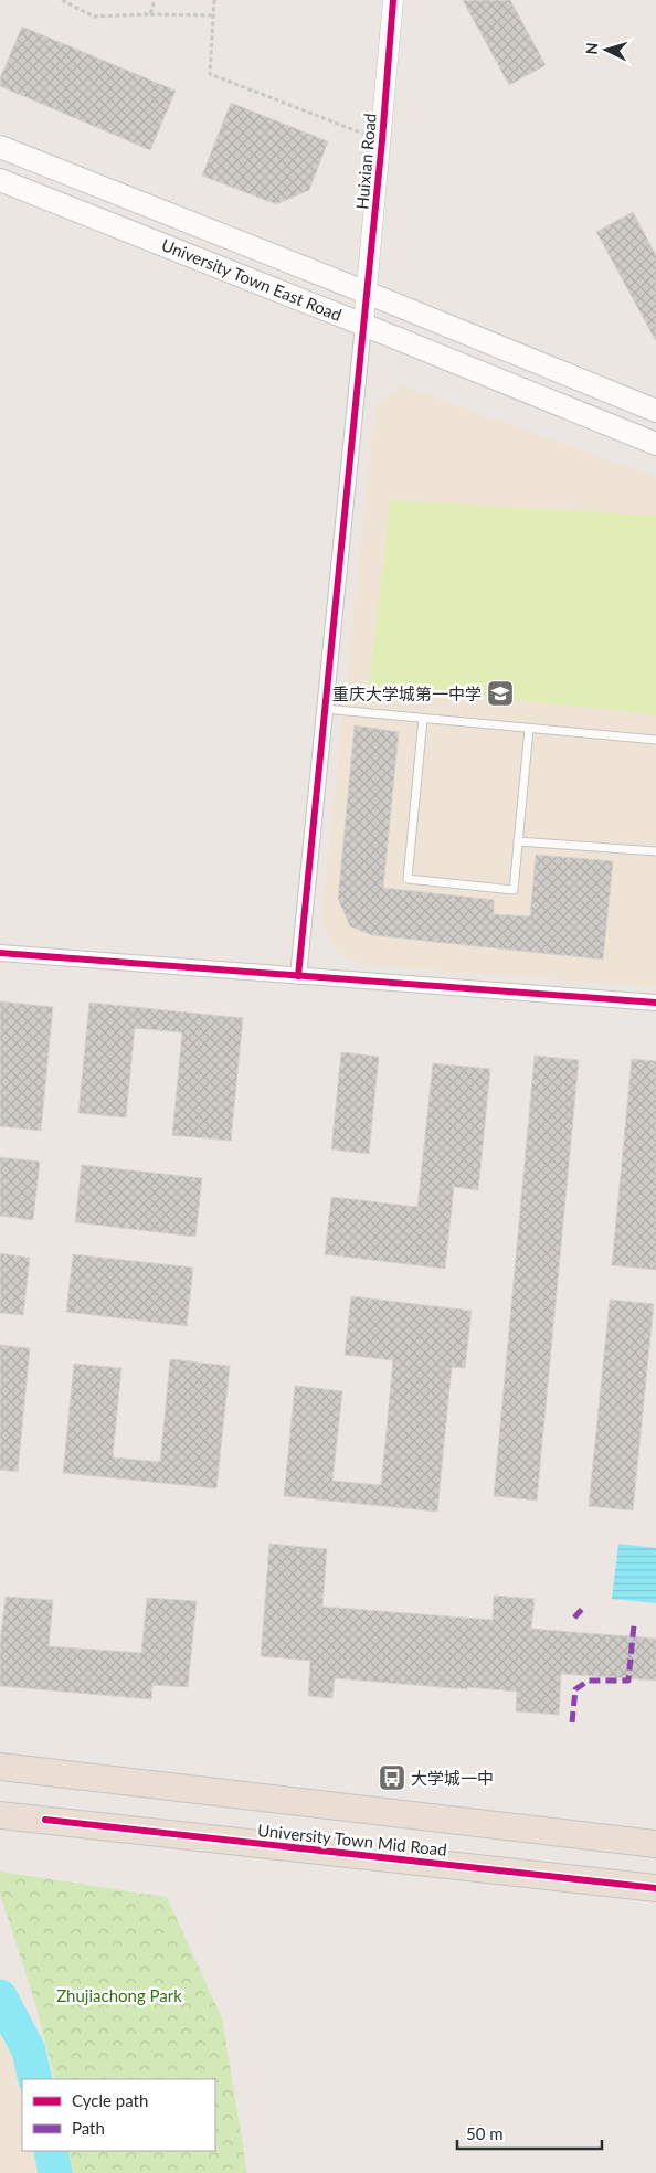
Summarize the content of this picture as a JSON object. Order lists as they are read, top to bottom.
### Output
{
  "streets": {
    "highway": ["University Town Mid Road"],
    "main road": ["University Town East Road"],
    "street": ["Huixian Road"]
  },
  "crossings": [
    ["Huixian Road", "University Town East Road"]
  ],
  "parks": ["Zhujiachong Park"],
  "places": {
    "school or university": ["重庆大学城第一中学"],
    "bus stop": ["大学城一中"]
  },
  "legend": ["Cycle path", "Path"],
  "scale_bar": "50 m",
  "north": "left"
}
